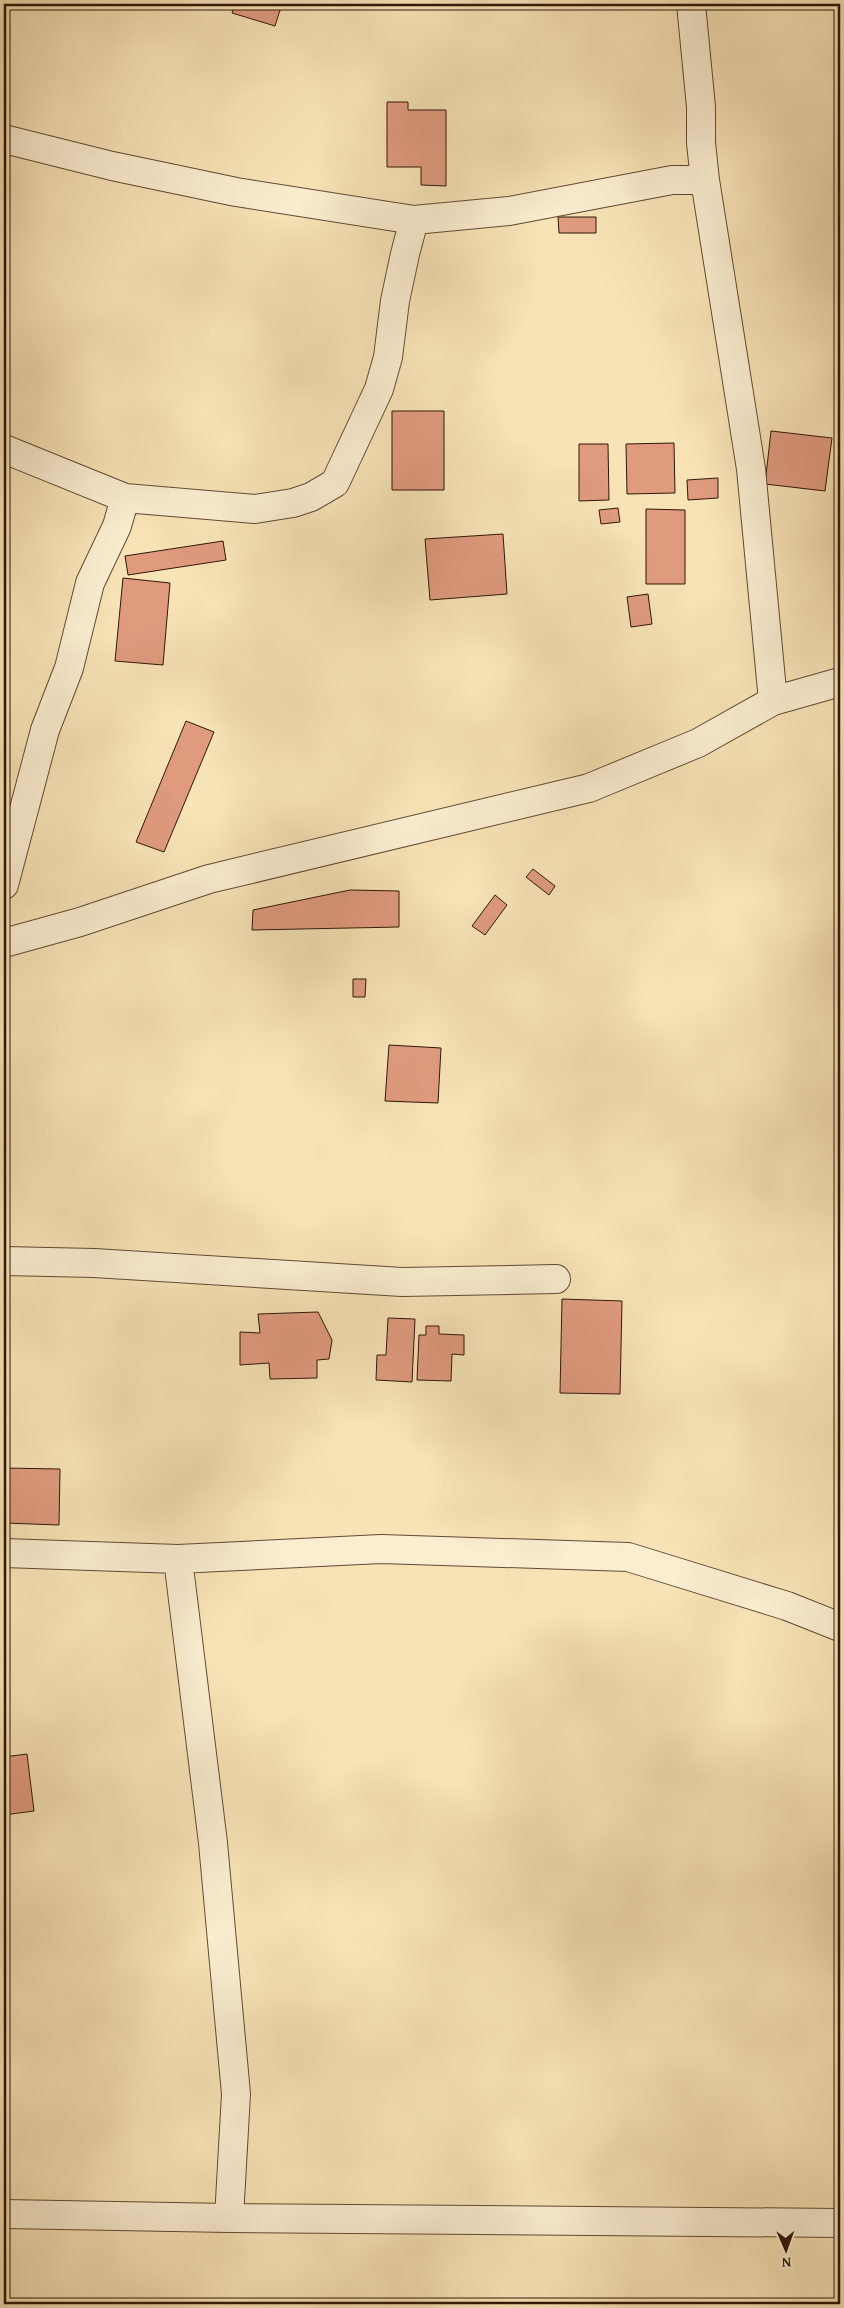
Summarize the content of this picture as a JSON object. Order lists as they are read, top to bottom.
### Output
{
  "north": "bottom"
}
